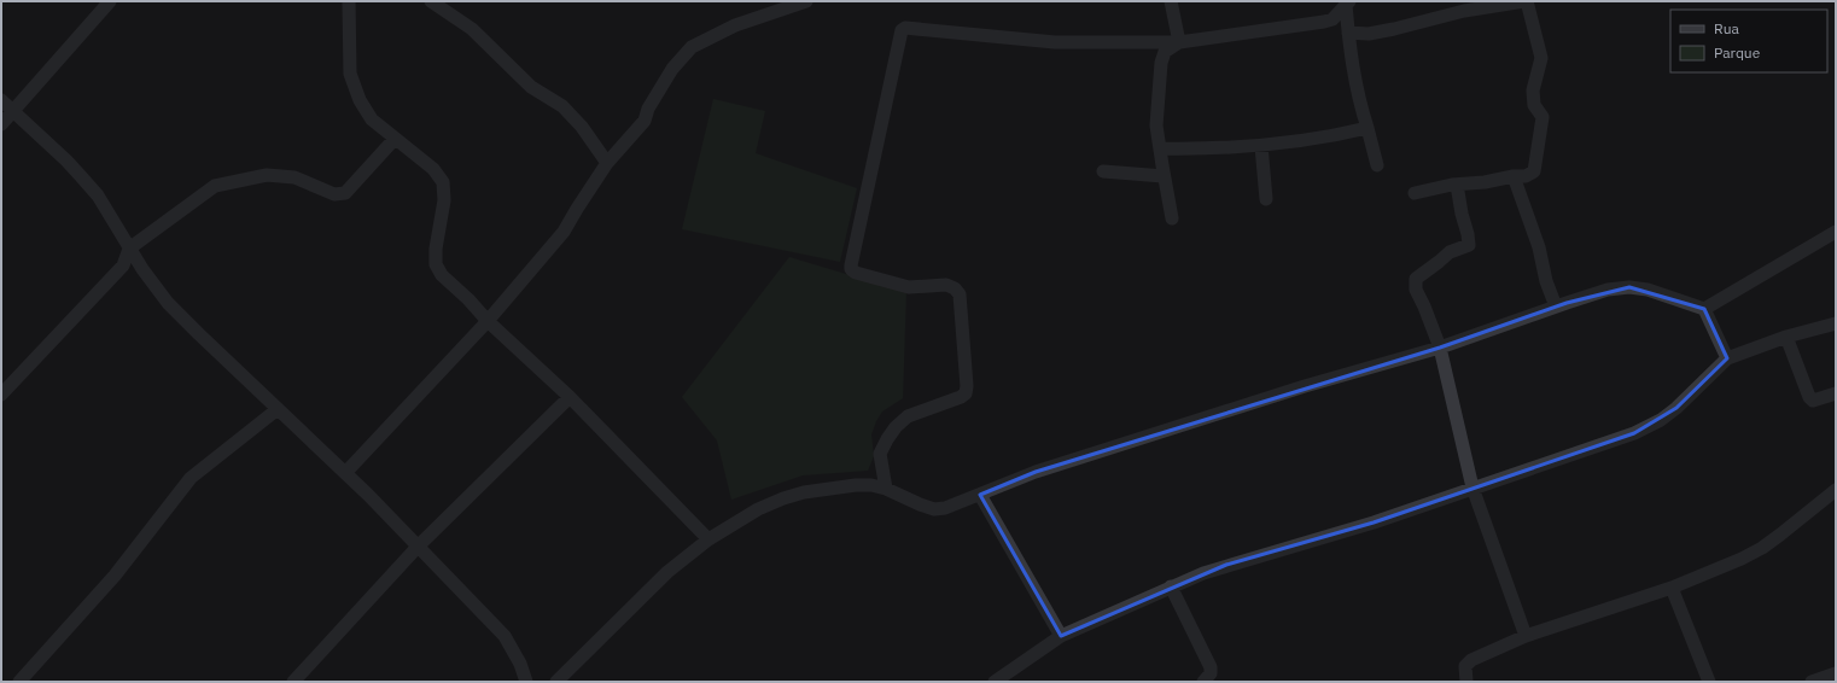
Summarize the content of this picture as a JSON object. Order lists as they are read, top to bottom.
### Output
{
  "legend": ["Rua", "Parque"]
}
